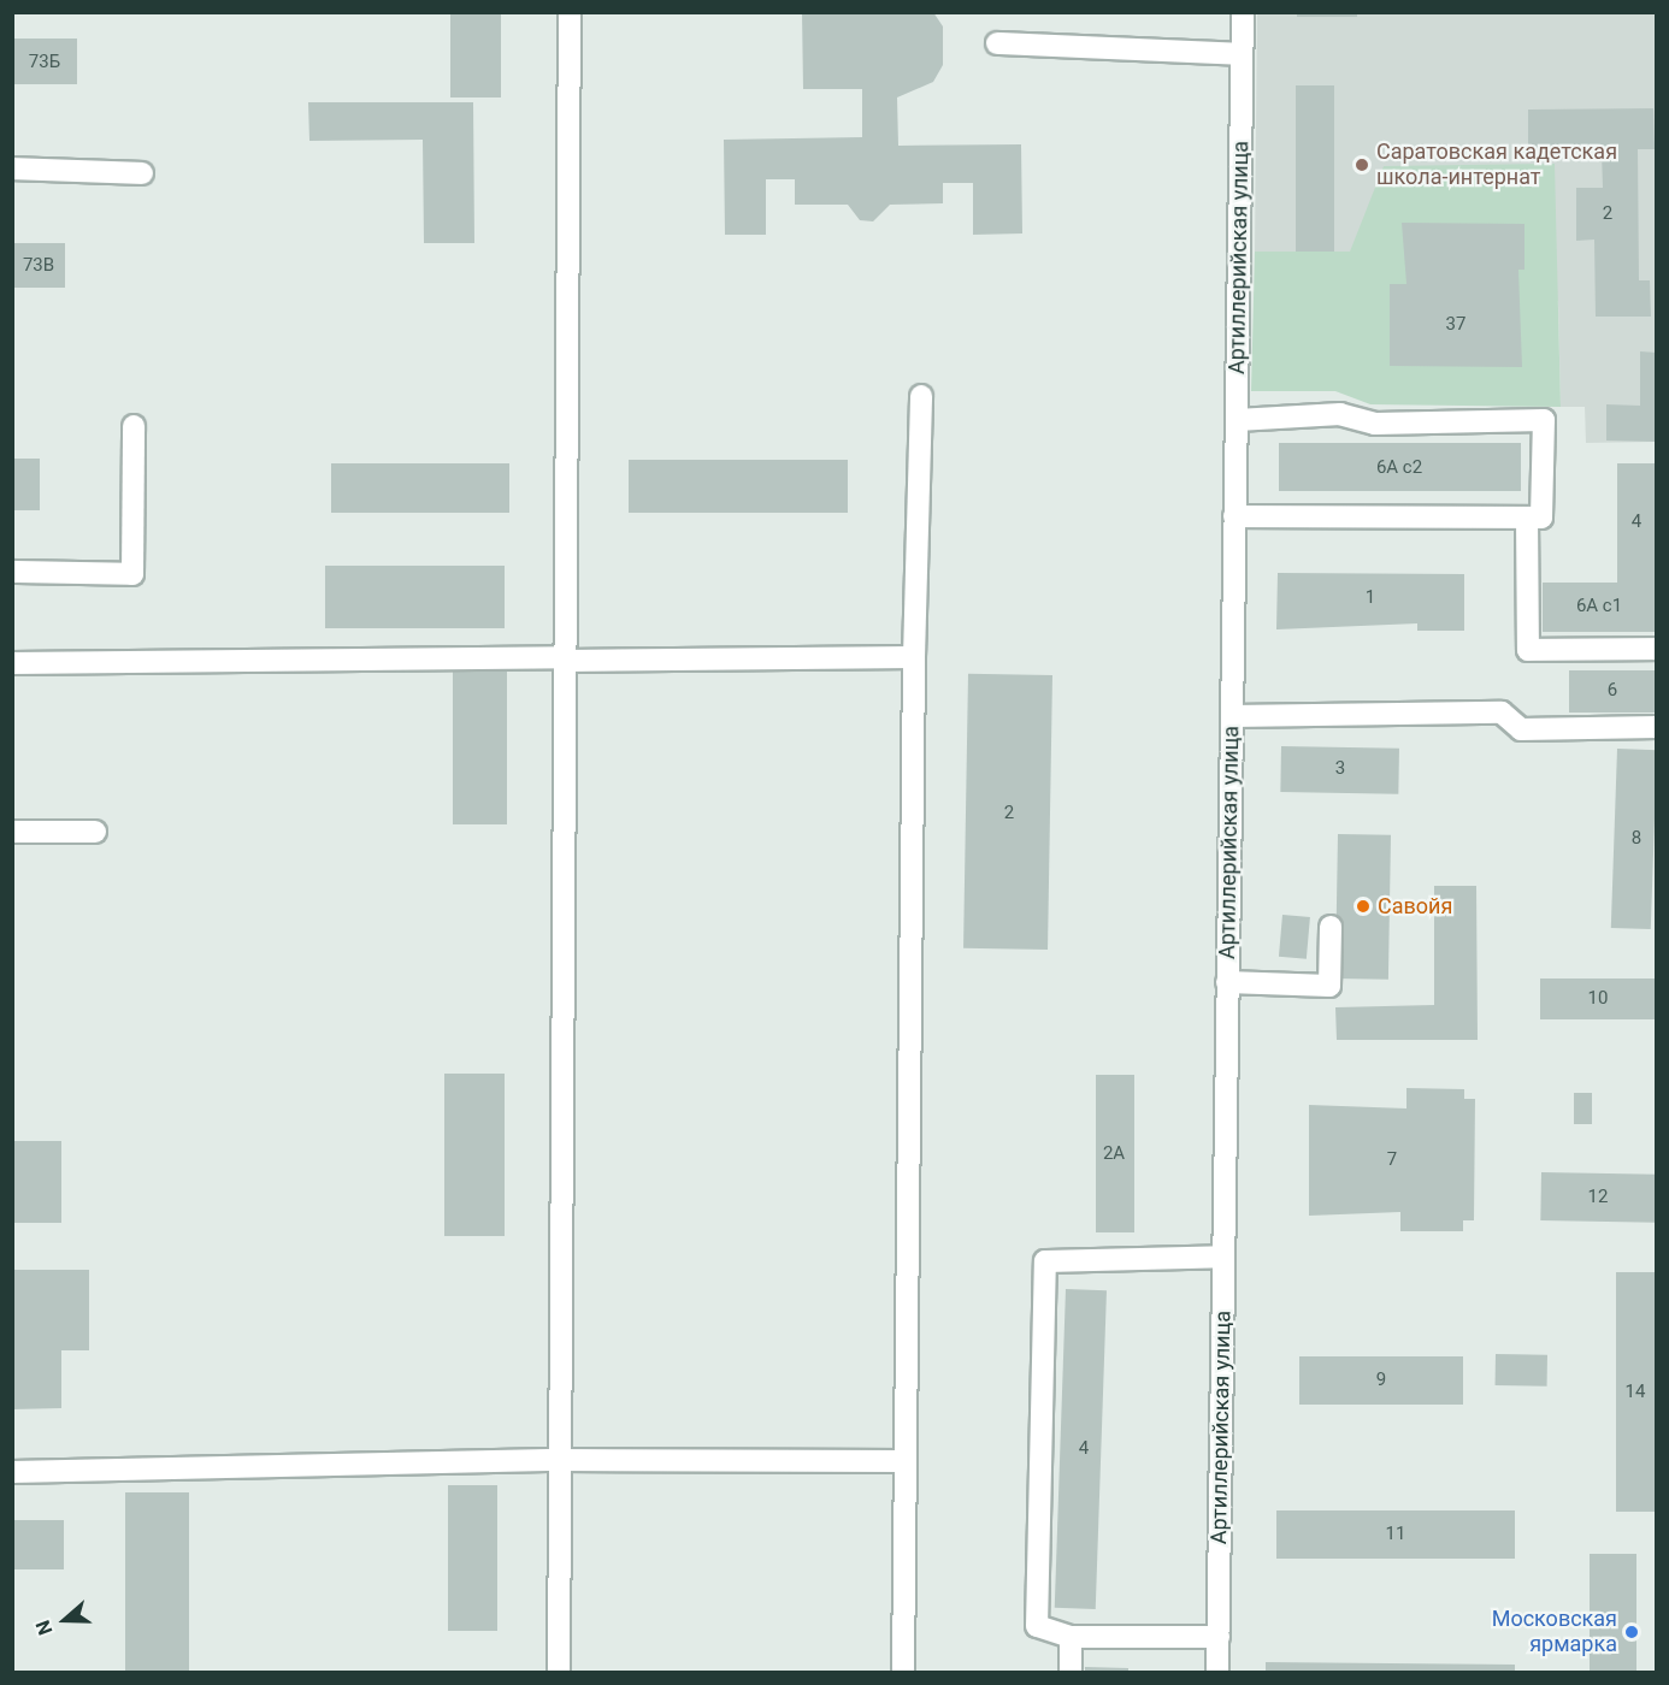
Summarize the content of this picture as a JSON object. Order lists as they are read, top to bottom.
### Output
{
  "streets": {
    "street": ["Артиллерийская улица"]
  },
  "places": ["Саратовская кадетская школа-интернат", "Савойя", "Московская ярмарка"],
  "house_numbers": [
    "73Б",
    "2",
    "73В",
    "37",
    "6А с2",
    "4",
    "1",
    "6А с1",
    "6",
    "3",
    "2",
    "8",
    "10",
    "2А",
    "7",
    "12",
    "9",
    "14",
    "4",
    "11"
  ],
  "north": "left"
}
